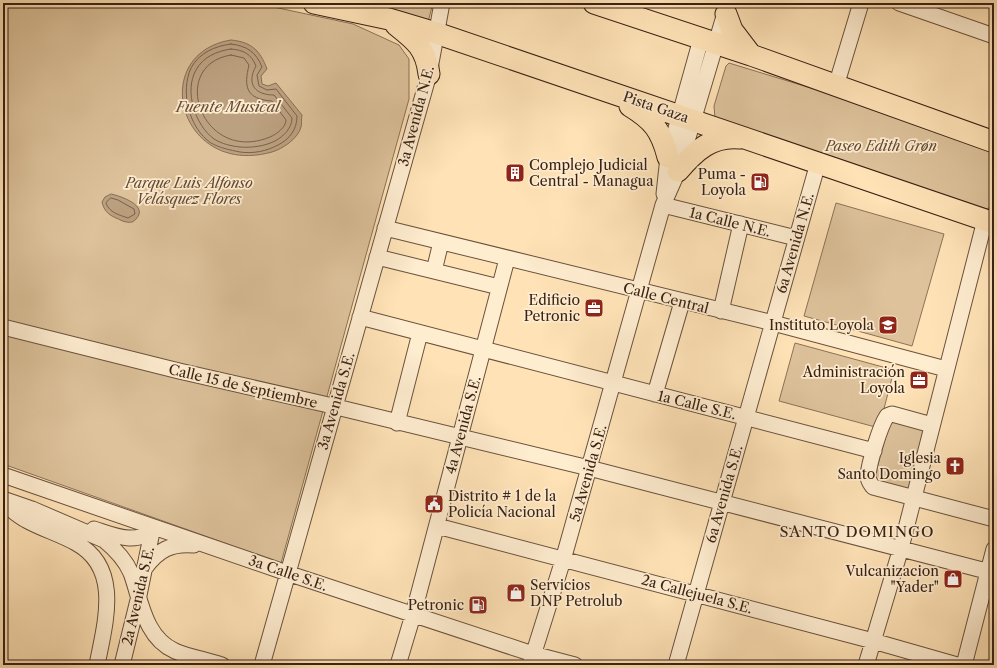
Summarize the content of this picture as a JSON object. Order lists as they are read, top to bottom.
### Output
{
  "streets": {
    "highway": ["Pista Gaza"],
    "street": [
      "3a Avenida N.E.",
      "1a Calle N.E.",
      "6a Avenida N.E.",
      "Calle Central",
      "Calle 15 de Septiembre",
      "3a Avenida S.E.",
      "1a Calle S.E.",
      "4a Avenida S.E.",
      "5a Avenida S.E.",
      "6a Avenida S.E.",
      "3a Calle S.E.",
      "2a Callejuela S.E.",
      "2a Avenida S.E."
    ]
  },
  "crossings": [
    ["Pista Gaza", "3a Avenida N.E."],
    ["Pista Gaza", "6a Avenida N.E."],
    ["Pista Gaza", "5a Avenida S.E."],
    ["3a Avenida N.E.", "Calle Central"],
    ["3a Avenida N.E.", "3a Avenida S.E."],
    ["1a Calle N.E.", "6a Avenida N.E."],
    ["1a Calle N.E.", "5a Avenida S.E."],
    ["6a Avenida N.E.", "Calle Central"],
    ["6a Avenida N.E.", "6a Avenida S.E."],
    ["Calle Central", "3a Avenida S.E."],
    ["Calle Central", "4a Avenida S.E."],
    ["Calle Central", "5a Avenida S.E."],
    ["Calle Central", "6a Avenida S.E."],
    ["Calle 15 de Septiembre", "3a Avenida S.E."],
    ["Calle 15 de Septiembre", "4a Avenida S.E."],
    ["Calle 15 de Septiembre", "5a Avenida S.E."],
    ["Calle 15 de Septiembre", "6a Avenida S.E."],
    ["3a Avenida S.E.", "1a Calle S.E."],
    ["3a Avenida S.E.", "3a Calle S.E."],
    ["1a Calle S.E.", "4a Avenida S.E."],
    ["1a Calle S.E.", "5a Avenida S.E."],
    ["1a Calle S.E.", "6a Avenida S.E."],
    ["4a Avenida S.E.", "3a Calle S.E."],
    ["4a Avenida S.E.", "2a Callejuela S.E."],
    ["5a Avenida S.E.", "3a Calle S.E."],
    ["5a Avenida S.E.", "2a Callejuela S.E."],
    ["6a Avenida S.E.", "2a Callejuela S.E."],
    ["3a Calle S.E.", "2a Avenida S.E."]
  ],
  "districts": ["SANTO DOMINGO"],
  "water": ["Fuente Musical"],
  "parks": ["Paseo Edith Grøn", "Parque Luis Alfonso Velásquez Flores"],
  "places": {
    "building": ["Complejo Judicial Central - Managua"],
    "fuel station": ["Puma - Loyola", "Petronic"],
    "office": ["Edificio Petronic", "Administración Loyola"],
    "school or university": ["Instituto Loyola"],
    "church": ["Iglesia Santo Domingo"],
    "public building": ["Distrito # 1 de la Policía Nacional"],
    "shop": ["Vulcanizacion \"Yader\"", "Servicios DNP Petrolub"]
  }
}
